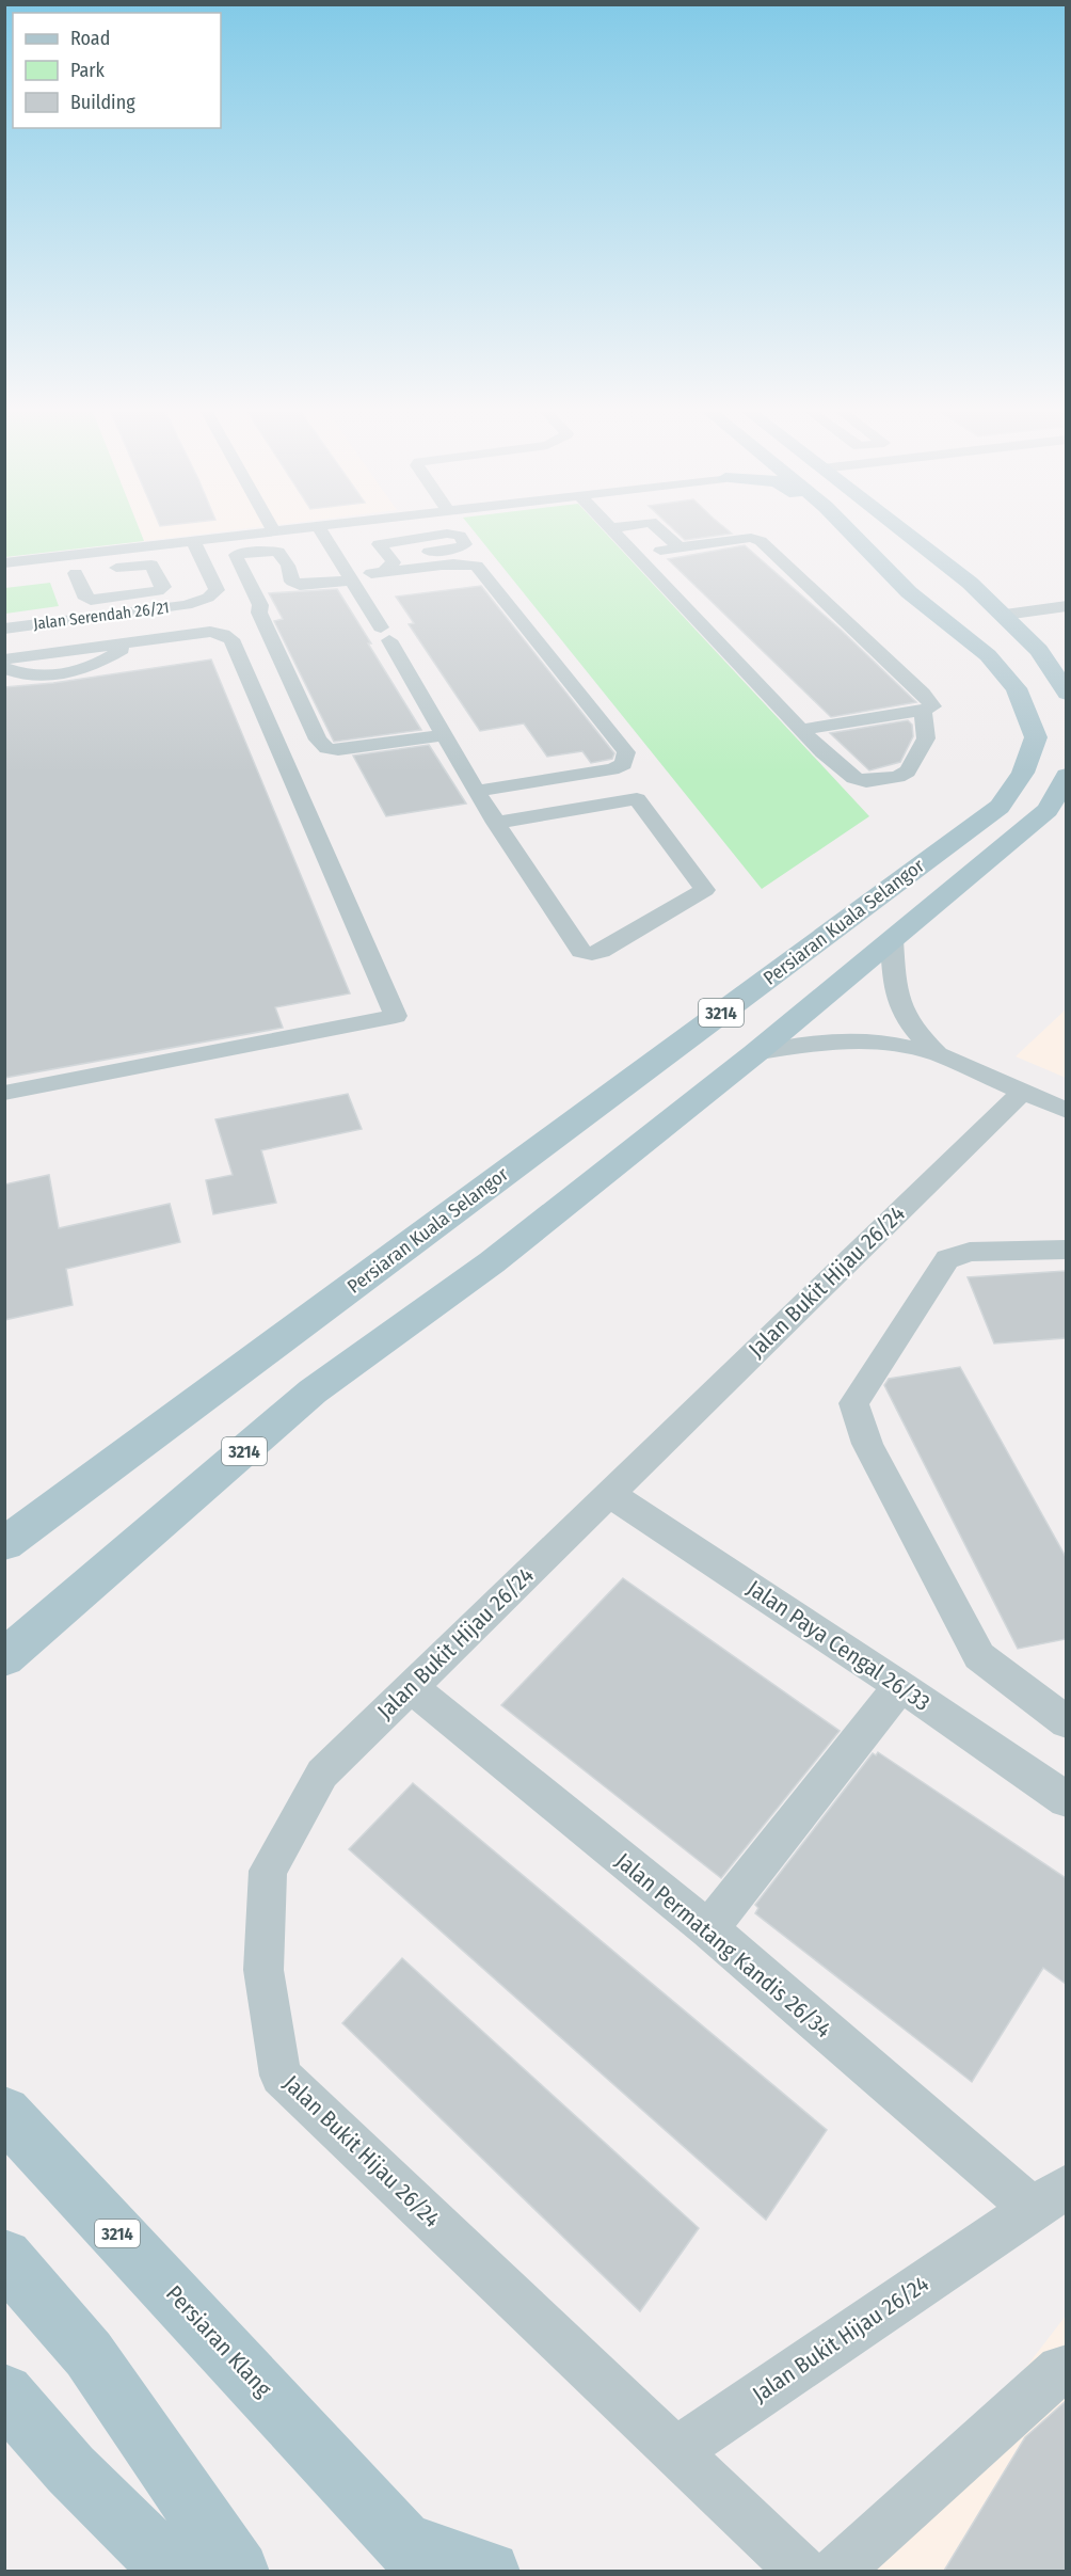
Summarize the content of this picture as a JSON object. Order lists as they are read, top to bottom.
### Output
{
  "streets": {
    "main road": ["Persiaran Kuala Selangor", "3214", "Persiaran Klang"],
    "street": [
      "Jalan Serendah 26/21",
      "Jalan Bukit Hijau 26/24",
      "Jalan Paya Cengal 26/33",
      "Jalan Permatang Kandis 26/34"
    ]
  },
  "crossings": [
    ["Jalan Bukit Hijau 26/24", "Jalan Paya Cengal 26/33"],
    ["Jalan Bukit Hijau 26/24", "Jalan Permatang Kandis 26/34"]
  ],
  "legend": ["Road", "Park", "Building"]
}
